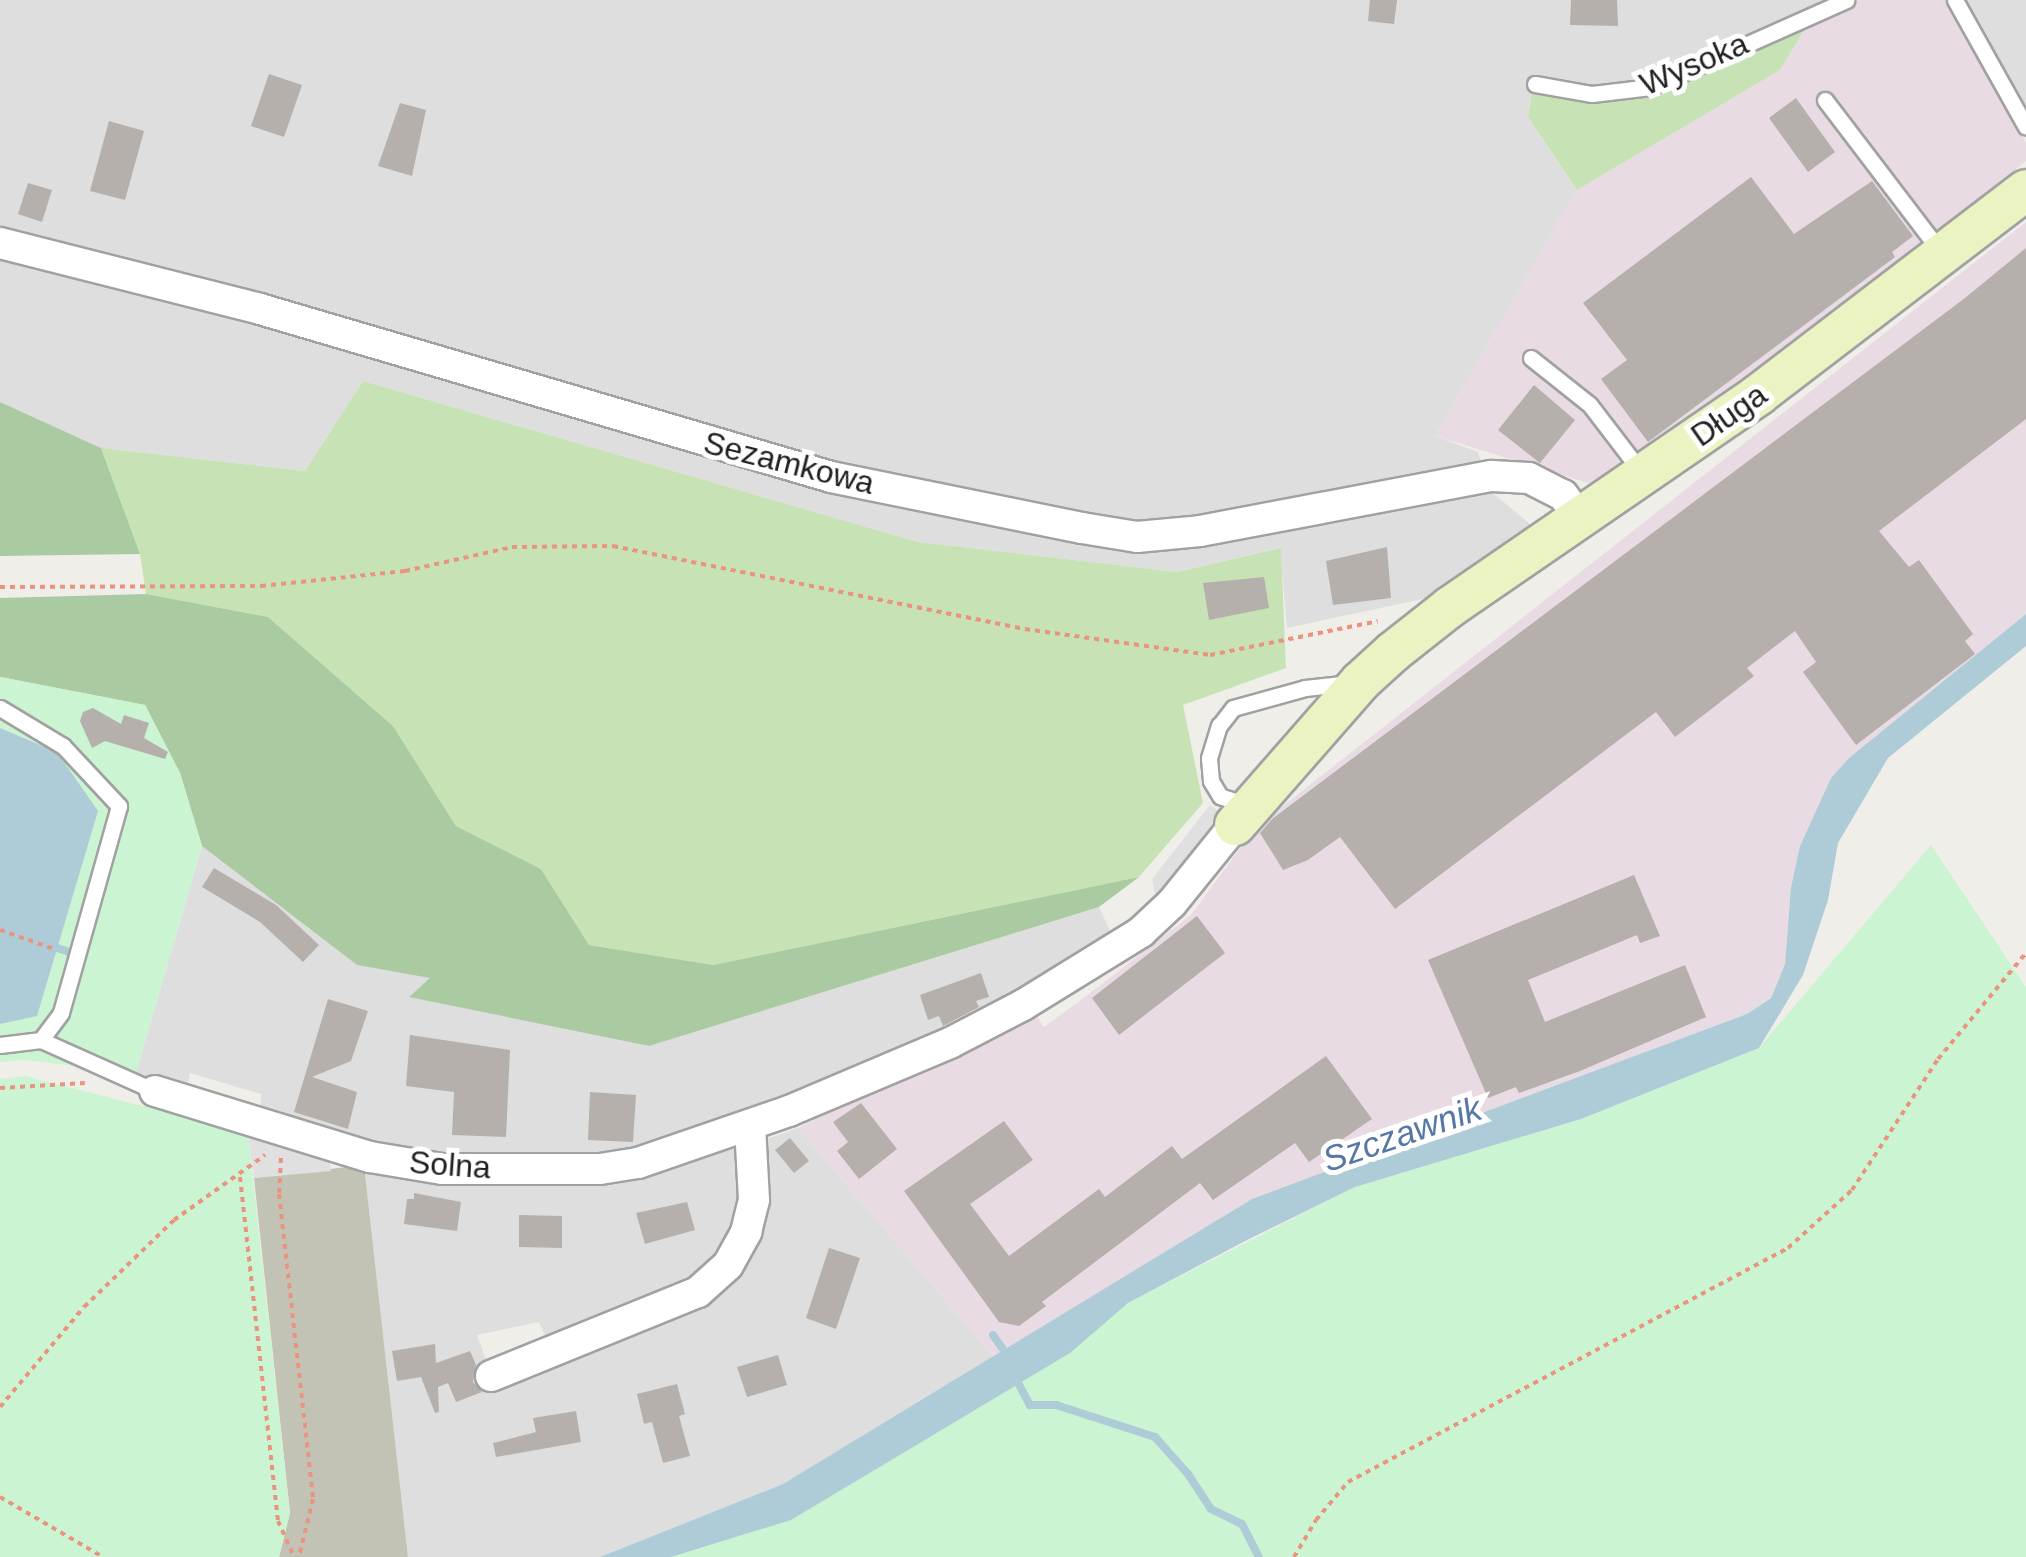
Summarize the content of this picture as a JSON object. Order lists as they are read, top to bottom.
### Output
{
  "streets": {
    "street": ["Długa", "Sezamkowa", "Solna"],
    "lane": ["Wysoka"]
  },
  "crossings": [
    ["Długa", "Sezamkowa"],
    ["Długa", "Solna"]
  ],
  "water": ["Szczawnik"]
}
